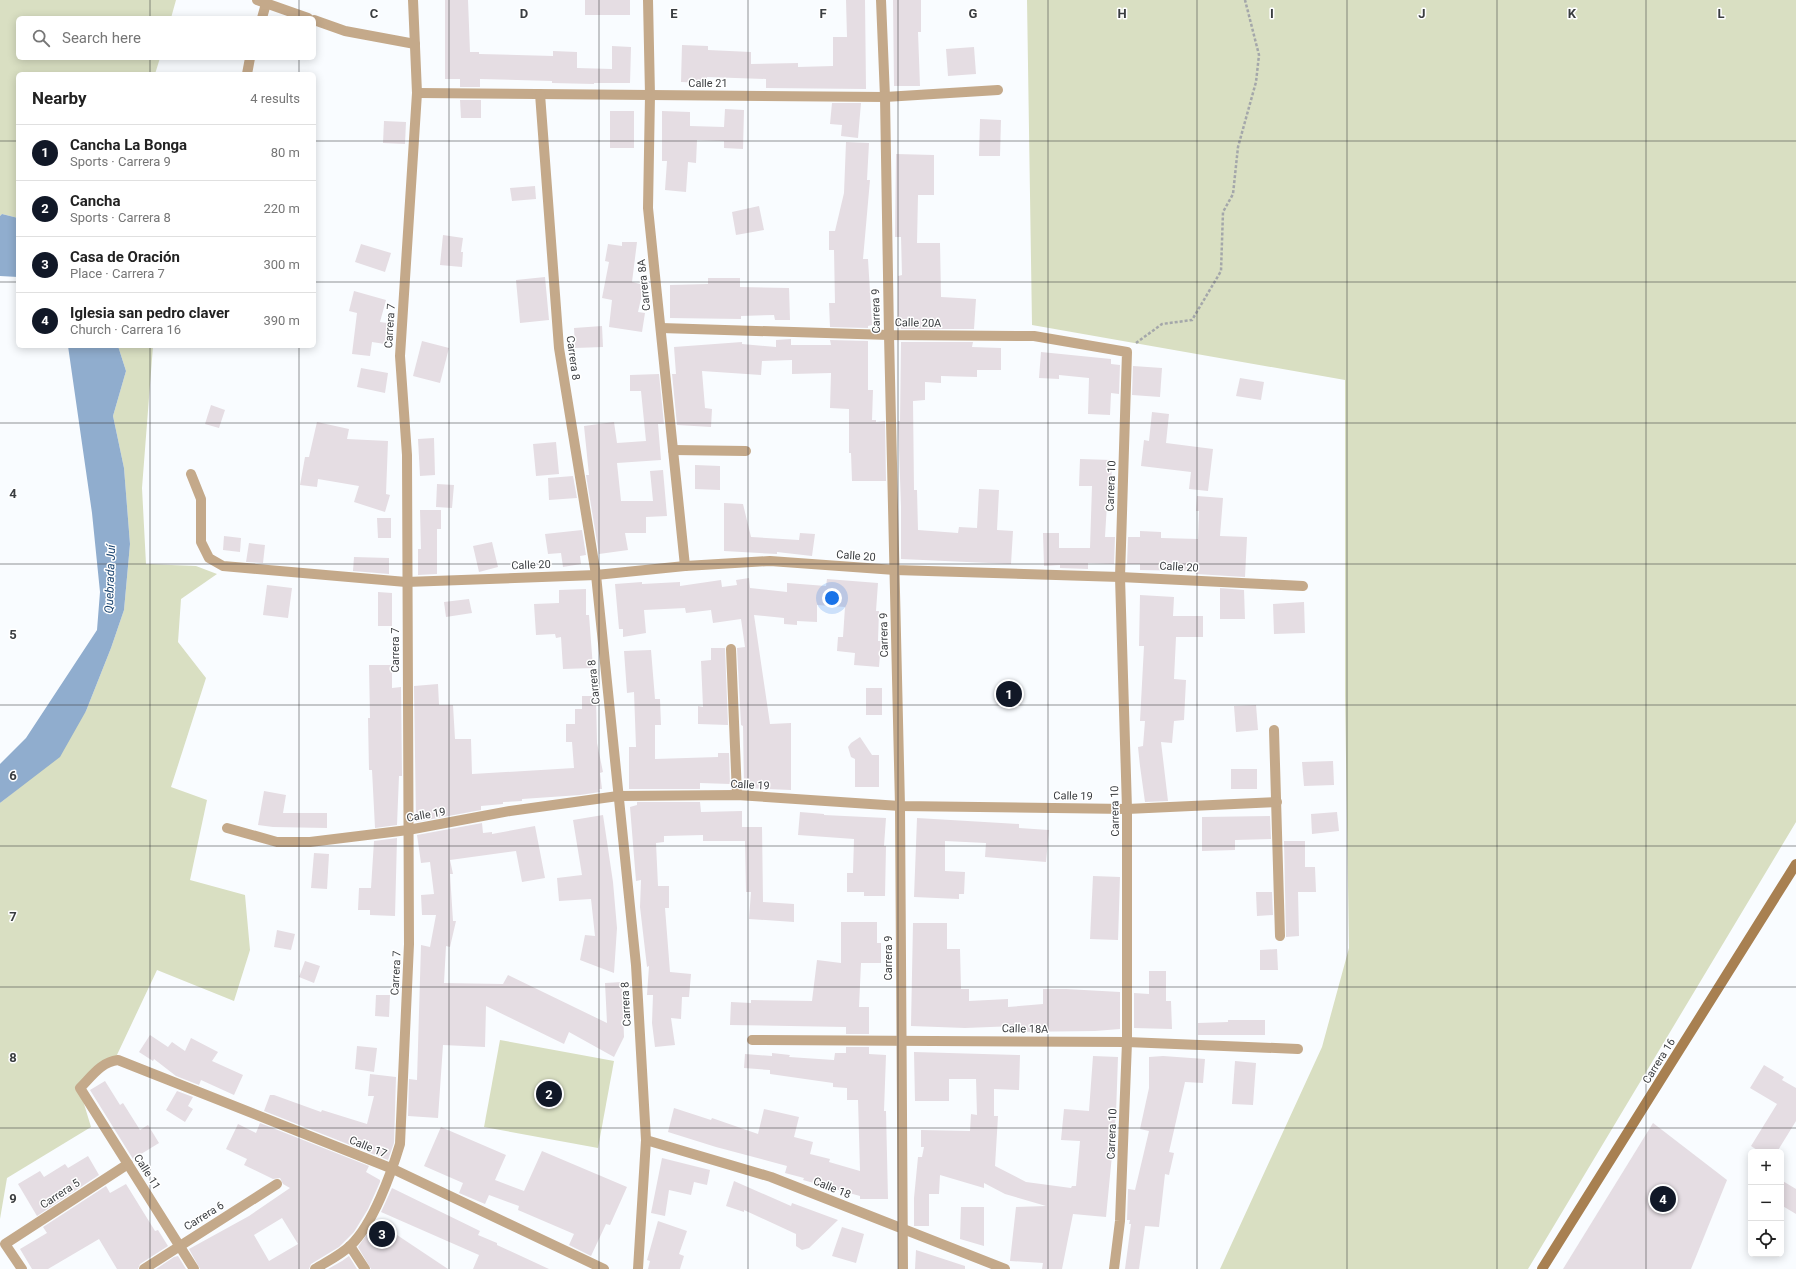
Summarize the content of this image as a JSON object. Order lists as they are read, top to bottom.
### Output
{
  "streets": {
    "main road": ["Carrera 16"],
    "street": [
      "Calle 21",
      "Carrera 8A",
      "Carrera 9",
      "Calle 20A",
      "Carrera 7",
      "Carrera 8",
      "Carrera 10",
      "Calle 20",
      "Calle 19",
      "Calle 18A",
      "Calle 17",
      "Calle 11",
      "Calle 18",
      "Carrera 5",
      "Carrera 6"
    ]
  },
  "crossings": [
    ["Calle 21", "Carrera 8A"],
    ["Calle 21", "Carrera 9"],
    ["Calle 21", "Carrera 7"],
    ["Calle 21", "Carrera 8"],
    ["Carrera 8A", "Calle 20A"],
    ["Carrera 8A", "Calle 20"],
    ["Carrera 9", "Calle 20A"],
    ["Carrera 9", "Calle 20"],
    ["Carrera 9", "Calle 19"],
    ["Carrera 9", "Calle 18A"],
    ["Carrera 9", "Calle 18"],
    ["Calle 20A", "Carrera 10"],
    ["Carrera 7", "Calle 20"],
    ["Carrera 7", "Calle 19"],
    ["Carrera 7", "Calle 17"],
    ["Carrera 8", "Calle 20"],
    ["Carrera 8", "Calle 19"],
    ["Carrera 8", "Calle 18"],
    ["Carrera 10", "Calle 20"],
    ["Carrera 10", "Calle 19"],
    ["Carrera 10", "Calle 18A"],
    ["Calle 17", "Calle 11"],
    ["Calle 11", "Carrera 5"],
    ["Calle 11", "Carrera 6"]
  ],
  "water": ["Quebrada Juí"],
  "page": {
    "search": "Search here",
    "heading": ["Nearby", "4 results"],
    "list": [
      {
        "mark": "1",
        "name": "Cancha La Bonga",
        "note": "Sports · Carrera 9",
        "value": "80 m"
      },
      {
        "mark": "2",
        "name": "Cancha",
        "note": "Sports · Carrera 8",
        "value": "220 m"
      },
      {
        "mark": "3",
        "name": "Casa de Oración",
        "note": "Place · Carrera 7",
        "value": "300 m"
      },
      {
        "mark": "4",
        "name": "Iglesia san pedro claver",
        "note": "Church · Carrera 16",
        "value": "390 m"
      }
    ],
    "pins": [
      "1",
      "2",
      "4",
      "3"
    ],
    "map_buttons": ["+", "−"]
  },
  "grid": {
    "columns": [
      "C",
      "D",
      "E",
      "F",
      "G",
      "H",
      "I",
      "J",
      "K",
      "L"
    ],
    "rows": [
      "4",
      "5",
      "6",
      "7",
      "8",
      "9"
    ]
  }
}
